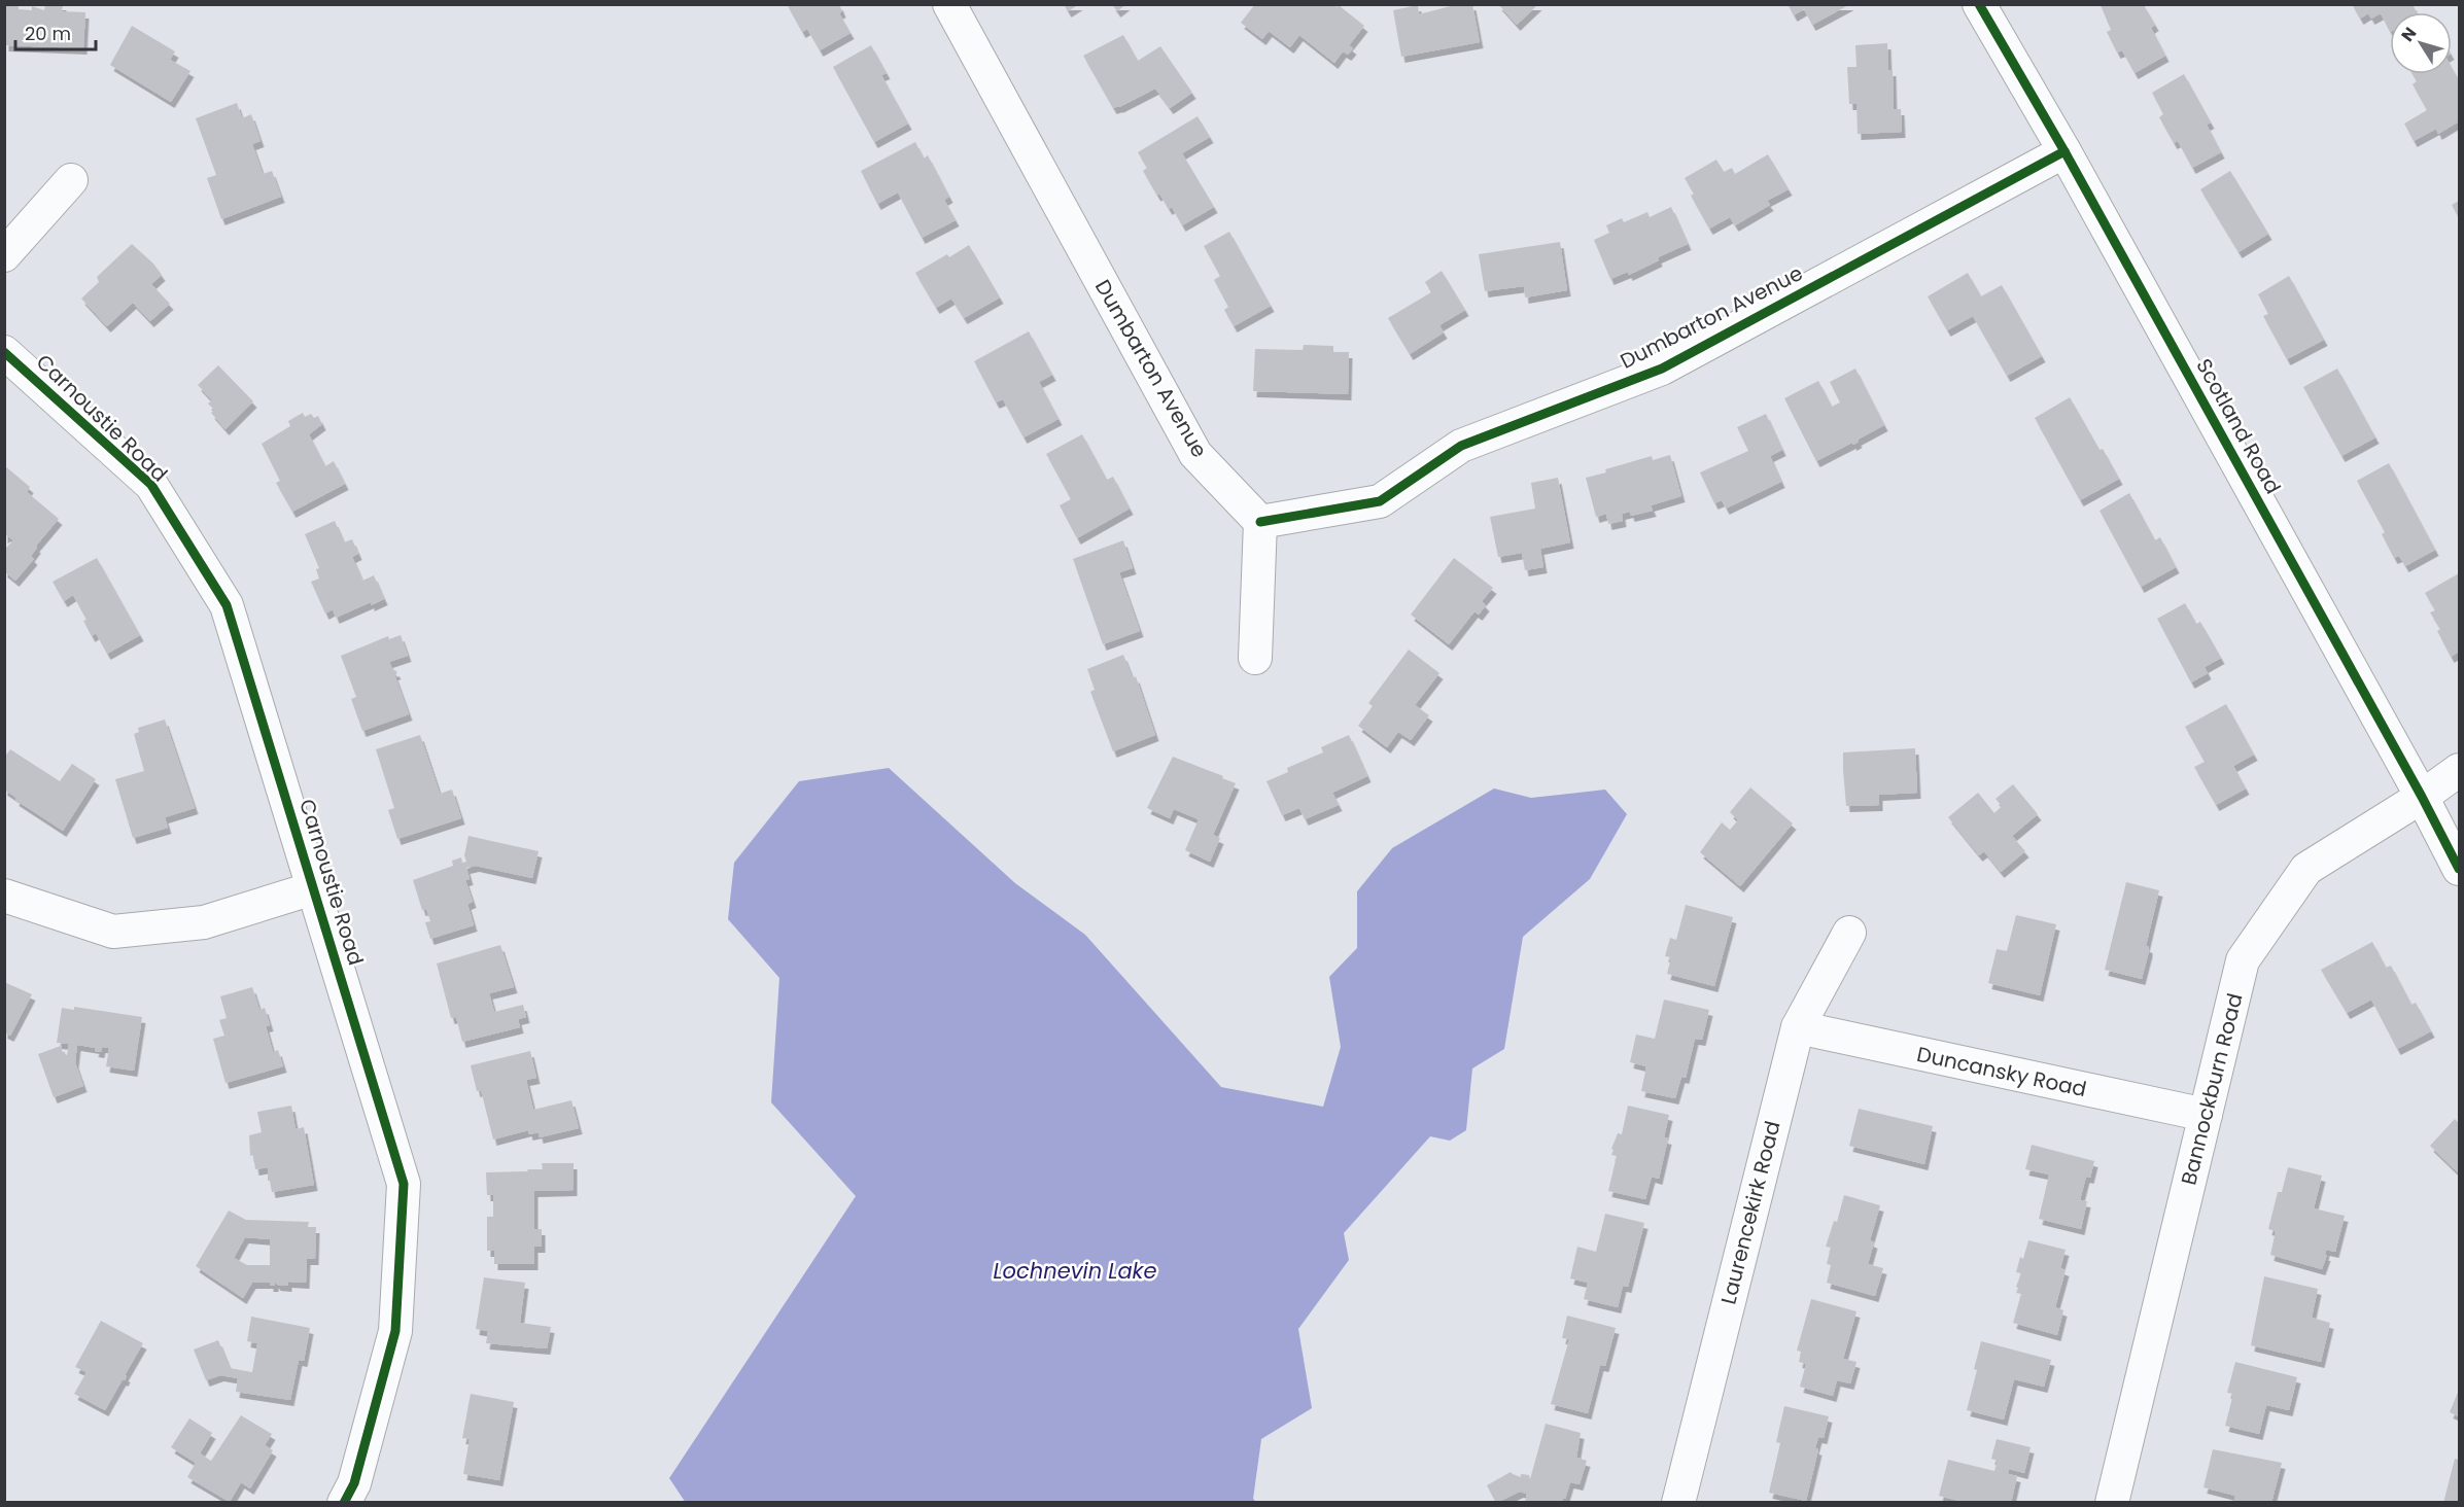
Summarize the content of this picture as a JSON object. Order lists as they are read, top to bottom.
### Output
{
  "streets": {
    "street": [
      "Dumbarton Avenue",
      "Carnoustie Road",
      "Scotland Road",
      "Duncansky Road",
      "Bannockburn Road",
      "Laurencekirk Road"
    ]
  },
  "crossings": [
    ["Dumbarton Avenue", "Scotland Road"],
    ["Scotland Road", "Bannockburn Road"],
    ["Duncansky Road", "Bannockburn Road"],
    ["Duncansky Road", "Laurencekirk Road"]
  ],
  "water": ["Lochnevin Lake"],
  "scale_bar": "20 m",
  "north": "top left"
}
